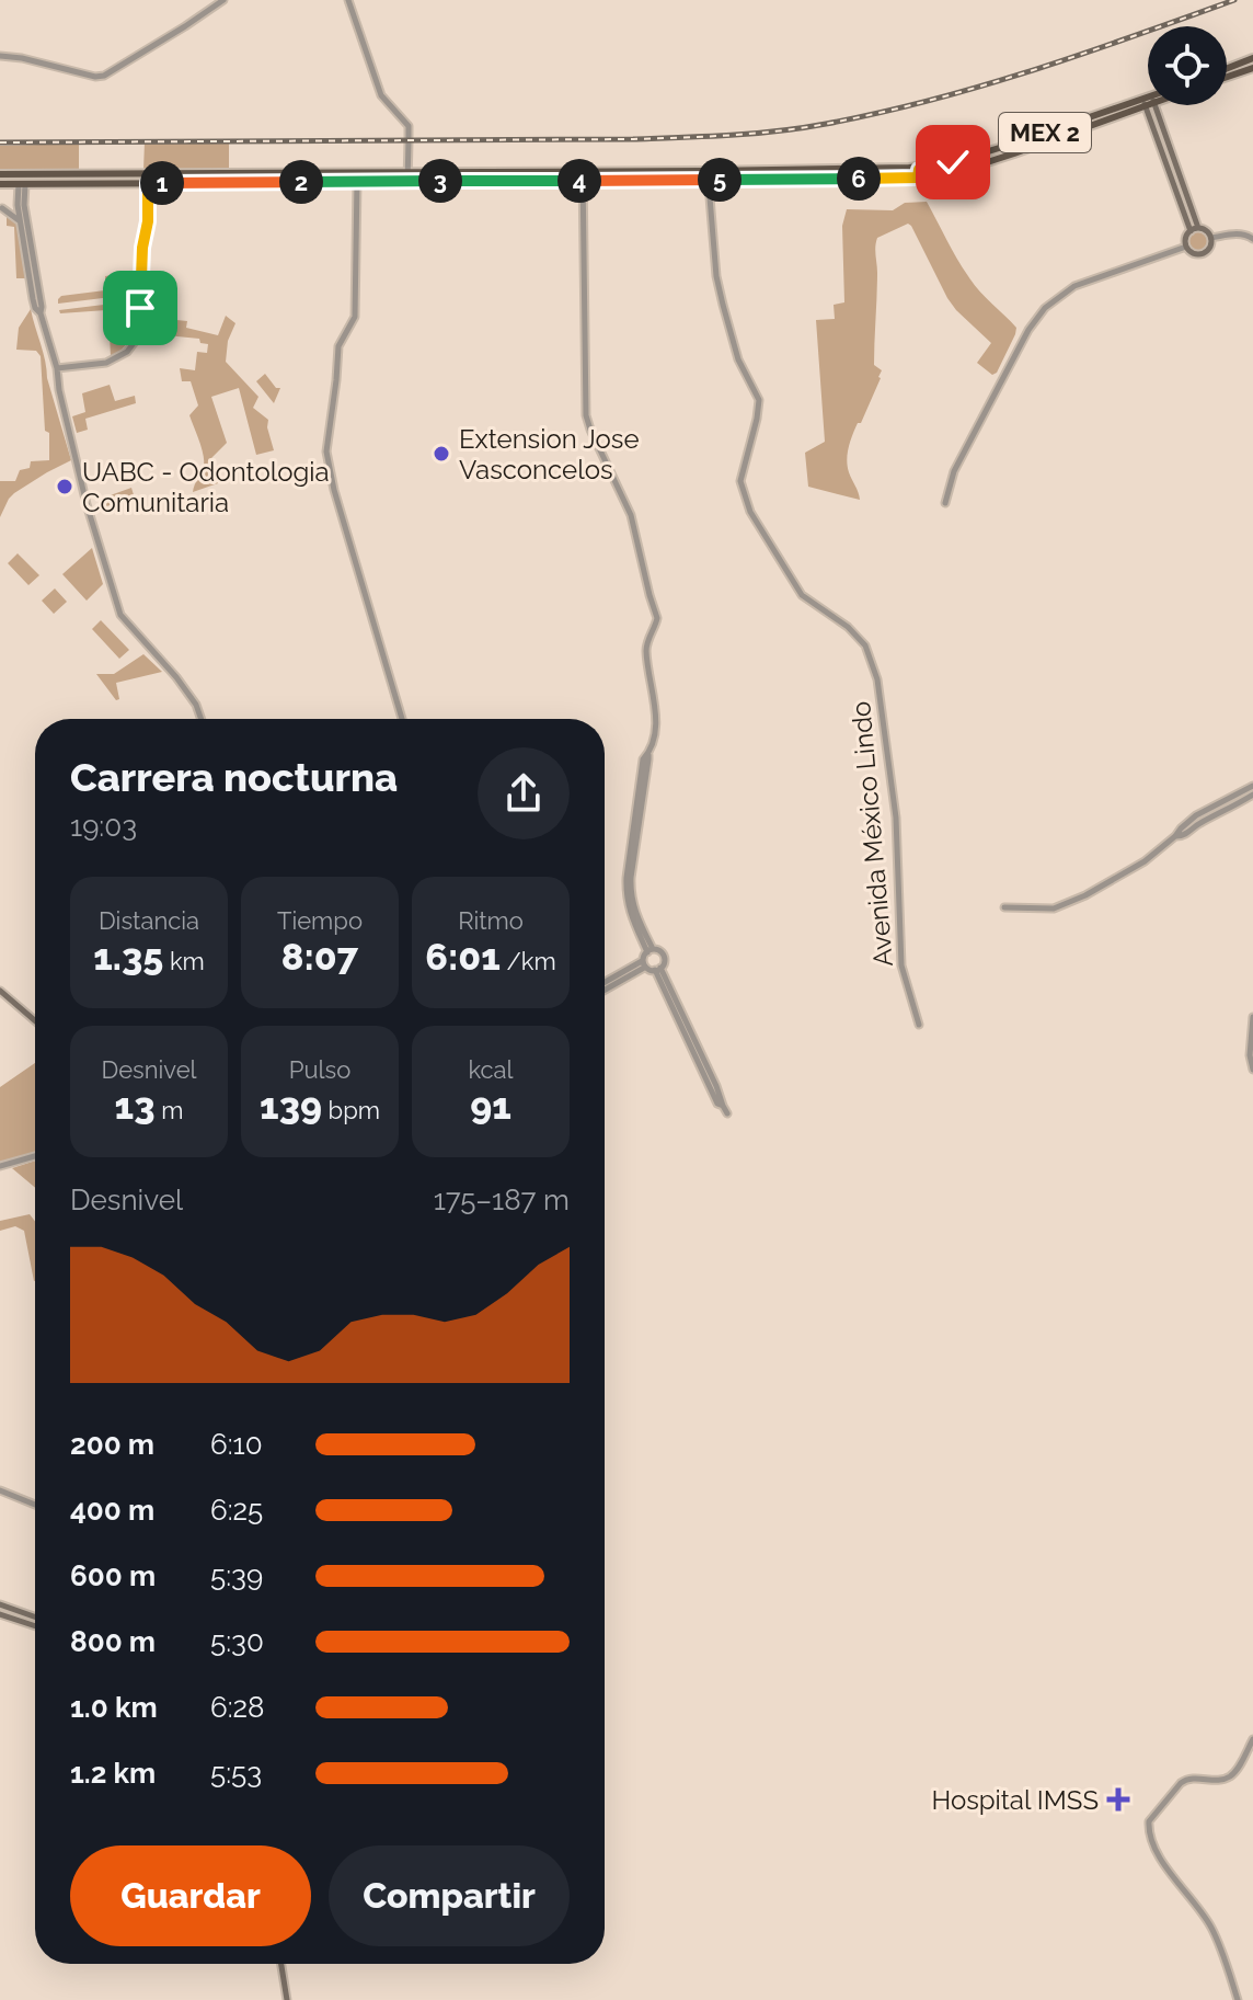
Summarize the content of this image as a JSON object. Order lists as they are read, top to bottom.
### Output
{
  "streets": {
    "main road": ["MEX 2"],
    "street": ["Avenida México Lindo"]
  },
  "crossings": [
    ["MEX 2", "Avenida México Lindo"]
  ],
  "places": {
    "other": ["Extension Jose Vasconcelos", "UABC - Odontologia Comunitaria"],
    "health": ["Hospital IMSS"]
  },
  "page": {
    "pins": [
      "6",
      "5",
      "3",
      "4",
      "2",
      "1"
    ],
    "heading": ["Carrera nocturna", "19:03"],
    "stats": [
      ["Distancia", "1.35 km"],
      ["Tiempo", "8:07"],
      ["Ritmo", "6:01 /km"],
      ["Desnivel", "13 m"],
      ["Pulso", "139 bpm"],
      ["kcal", "91"]
    ],
    "chart": ["Desnivel", "175–187 m"],
    "list": [
      {
        "name": "200 m",
        "note": "6:10"
      },
      {
        "name": "400 m",
        "note": "6:25"
      },
      {
        "name": "600 m",
        "note": "5:39"
      },
      {
        "name": "800 m",
        "note": "5:30"
      },
      {
        "name": "1.0 km",
        "note": "6:28"
      },
      {
        "name": "1.2 km",
        "note": "5:53"
      }
    ],
    "buttons": ["Guardar", "Compartir"]
  }
}
